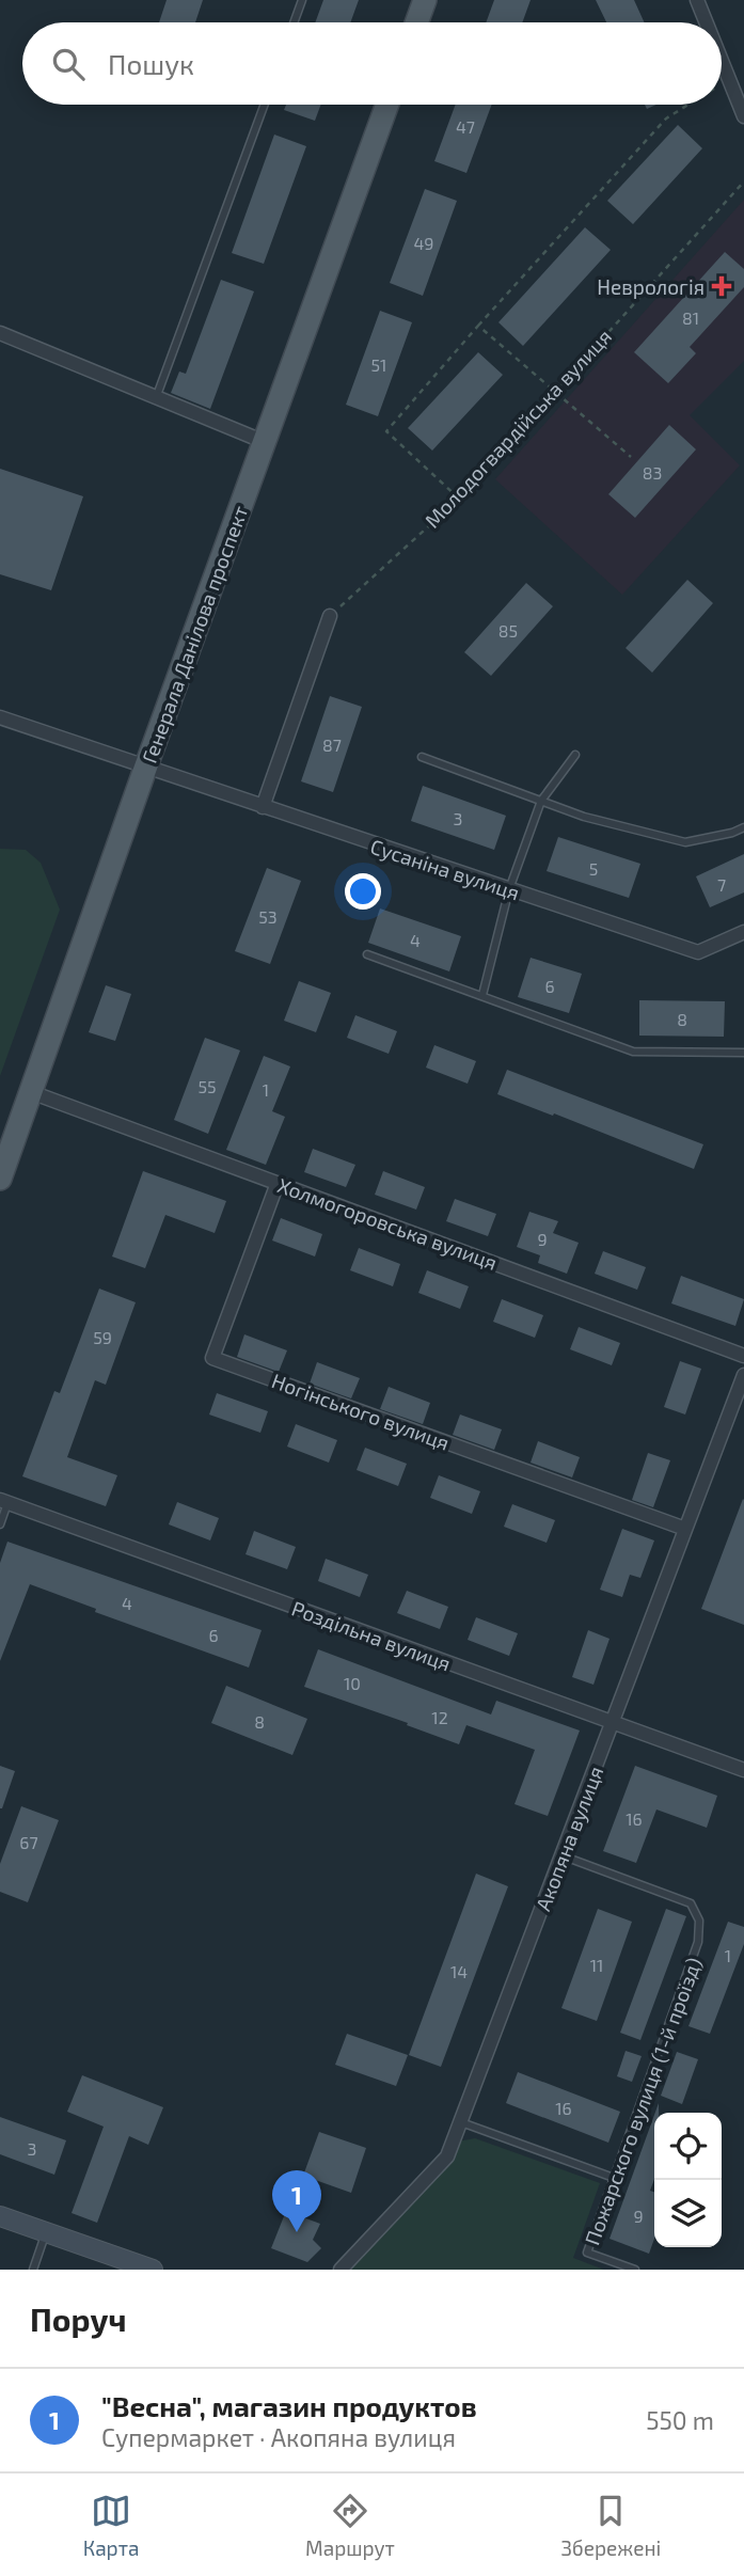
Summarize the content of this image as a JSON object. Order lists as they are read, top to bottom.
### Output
{
  "streets": {
    "main road": ["Генерала Данілова проспект"],
    "street": [
      "Сусаніна вулиця",
      "Холмогоровська вулиця",
      "Ногінського вулиця",
      "Роздільна вулиця",
      "Акопяна вулиця"
    ],
    "lane": ["Пожарского вулиця (1-й проїзд)"],
    "path": ["Молодогвардійська вулиця"]
  },
  "crossings": [
    ["Генерала Данілова проспект", "Сусаніна вулиця"],
    ["Генерала Данілова проспект", "Холмогоровська вулиця"],
    ["Холмогоровська вулиця", "Ногінського вулиця"],
    ["Ногінського вулиця", "Акопяна вулиця"],
    ["Роздільна вулиця", "Акопяна вулиця"],
    ["Акопяна вулиця", "Пожарского вулиця (1-й проїзд)"]
  ],
  "places": {
    "health": ["Неврологія"]
  },
  "house_numbers": [
    "47",
    "49",
    "81",
    "51",
    "83",
    "85",
    "87",
    "3",
    "5",
    "7",
    "53",
    "4",
    "6",
    "8",
    "55",
    "1",
    "9",
    "59",
    "4",
    "6",
    "10",
    "12",
    "8",
    "16",
    "67",
    "1",
    "11",
    "14",
    "16",
    "3",
    "9"
  ],
  "page": {
    "search": "Пошук",
    "pins": "1",
    "heading": "Поруч",
    "list": [
      {
        "mark": "1",
        "name": "\"Весна\", магазин продуктов",
        "note": "Супермаркет · Акопяна вулиця",
        "value": "550 m"
      }
    ],
    "nav": ["Карта", "Маршрут", "Збережені"]
  }
}
